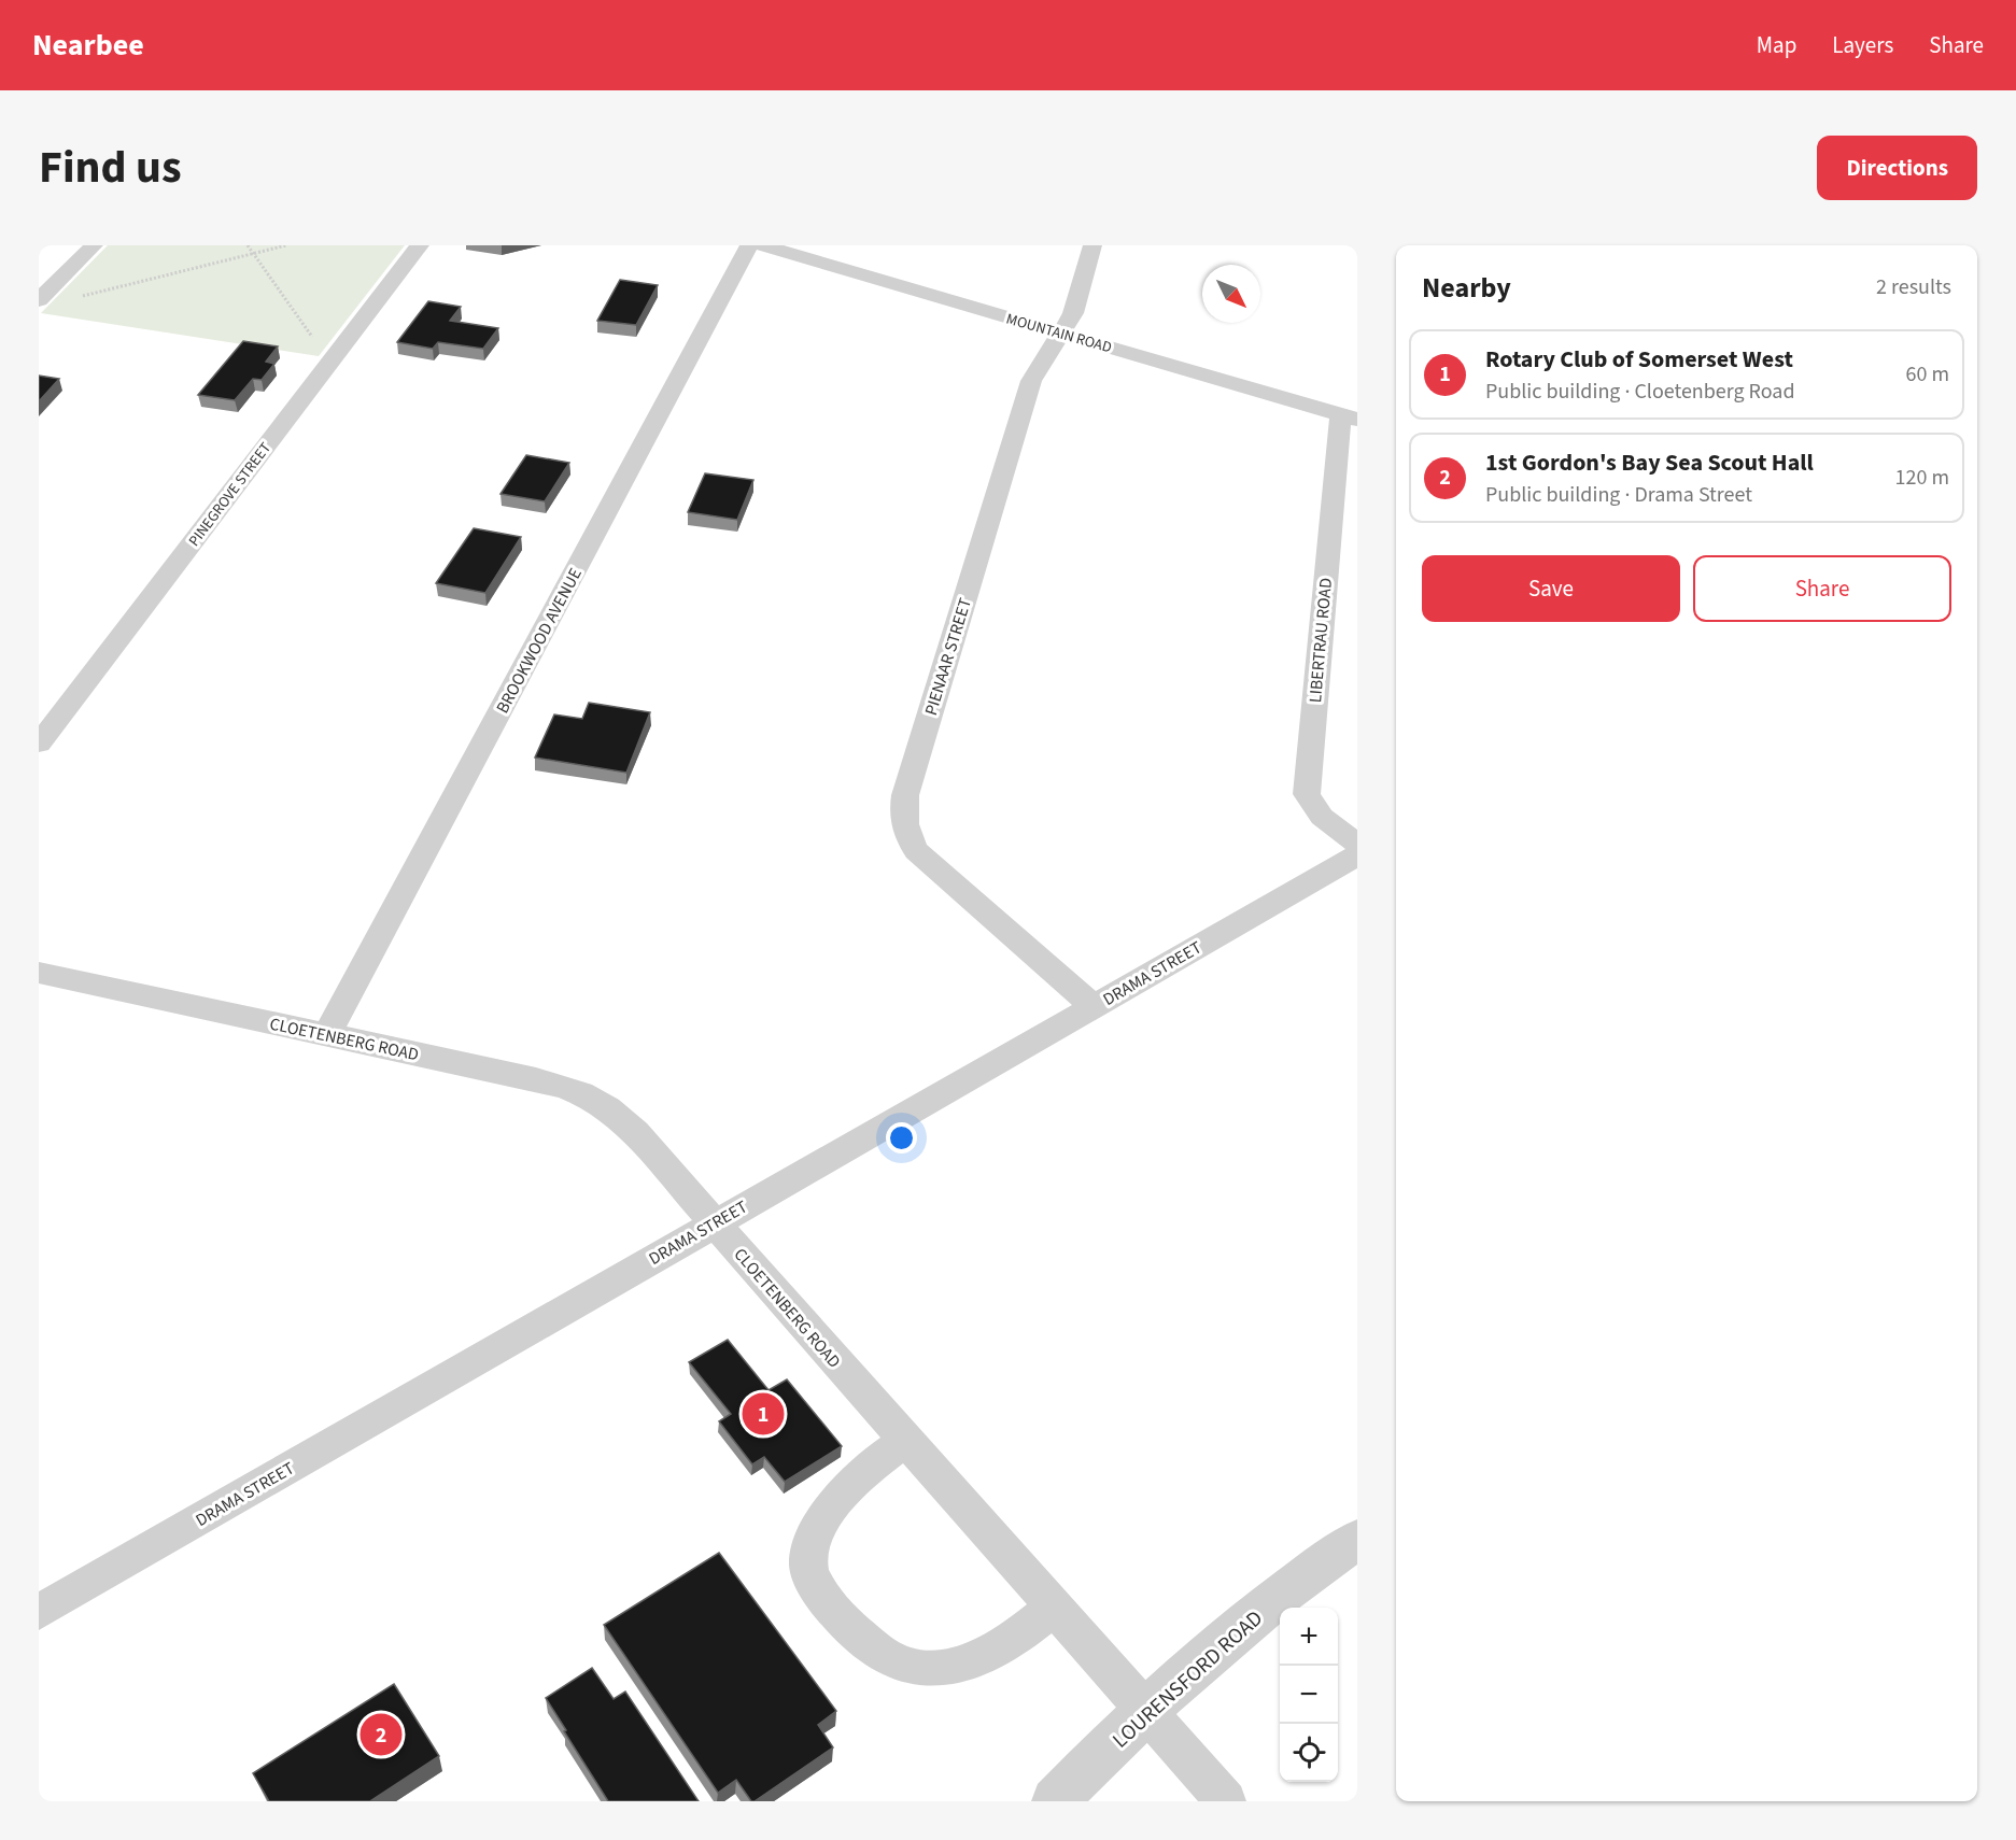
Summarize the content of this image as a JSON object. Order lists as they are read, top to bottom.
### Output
{
  "streets": {
    "street": [
      "MOUNTAIN ROAD",
      "PINEGROVE STREET",
      "BROOKWOOD AVENUE",
      "LIBERTRAU ROAD",
      "PIENAAR STREET",
      "DRAMA STREET",
      "CLOETENBERG ROAD",
      "LOURENSFORD ROAD"
    ]
  },
  "crossings": [
    ["MOUNTAIN ROAD", "LIBERTRAU ROAD"],
    ["MOUNTAIN ROAD", "PIENAAR STREET"],
    ["BROOKWOOD AVENUE", "CLOETENBERG ROAD"],
    ["LIBERTRAU ROAD", "DRAMA STREET"],
    ["PIENAAR STREET", "DRAMA STREET"],
    ["DRAMA STREET", "CLOETENBERG ROAD"],
    ["CLOETENBERG ROAD", "LOURENSFORD ROAD"]
  ],
  "north": "bottom right",
  "page": {
    "header": "Nearbee",
    "nav": ["Map", "Layers", "Share"],
    "title": "Find us",
    "buttons": [
      "Directions",
      ["Save", "Share"]
    ],
    "heading": ["Nearby", "2 results"],
    "list": [
      {
        "mark": "1",
        "name": "Rotary Club of Somerset West",
        "note": "Public building · Cloetenberg Road",
        "value": "60 m"
      },
      {
        "mark": "2",
        "name": "1st Gordon's Bay Sea Scout Hall",
        "note": "Public building · Drama Street",
        "value": "120 m"
      }
    ],
    "pins": ["1", "2"],
    "map_buttons": ["+", "−"]
  }
}
